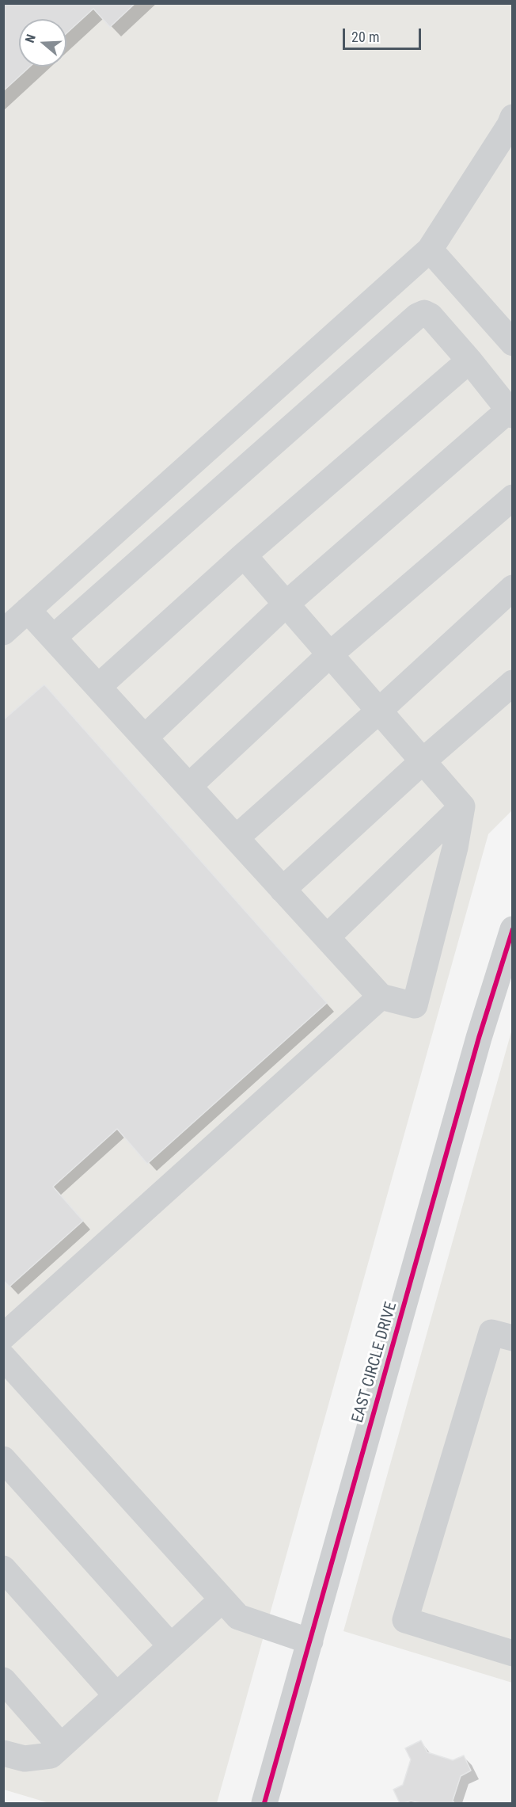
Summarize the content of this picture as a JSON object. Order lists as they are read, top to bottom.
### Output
{
  "streets": {
    "street": ["EAST CIRCLE DRIVE"]
  },
  "scale_bar": "20 m",
  "north": "left"
}
